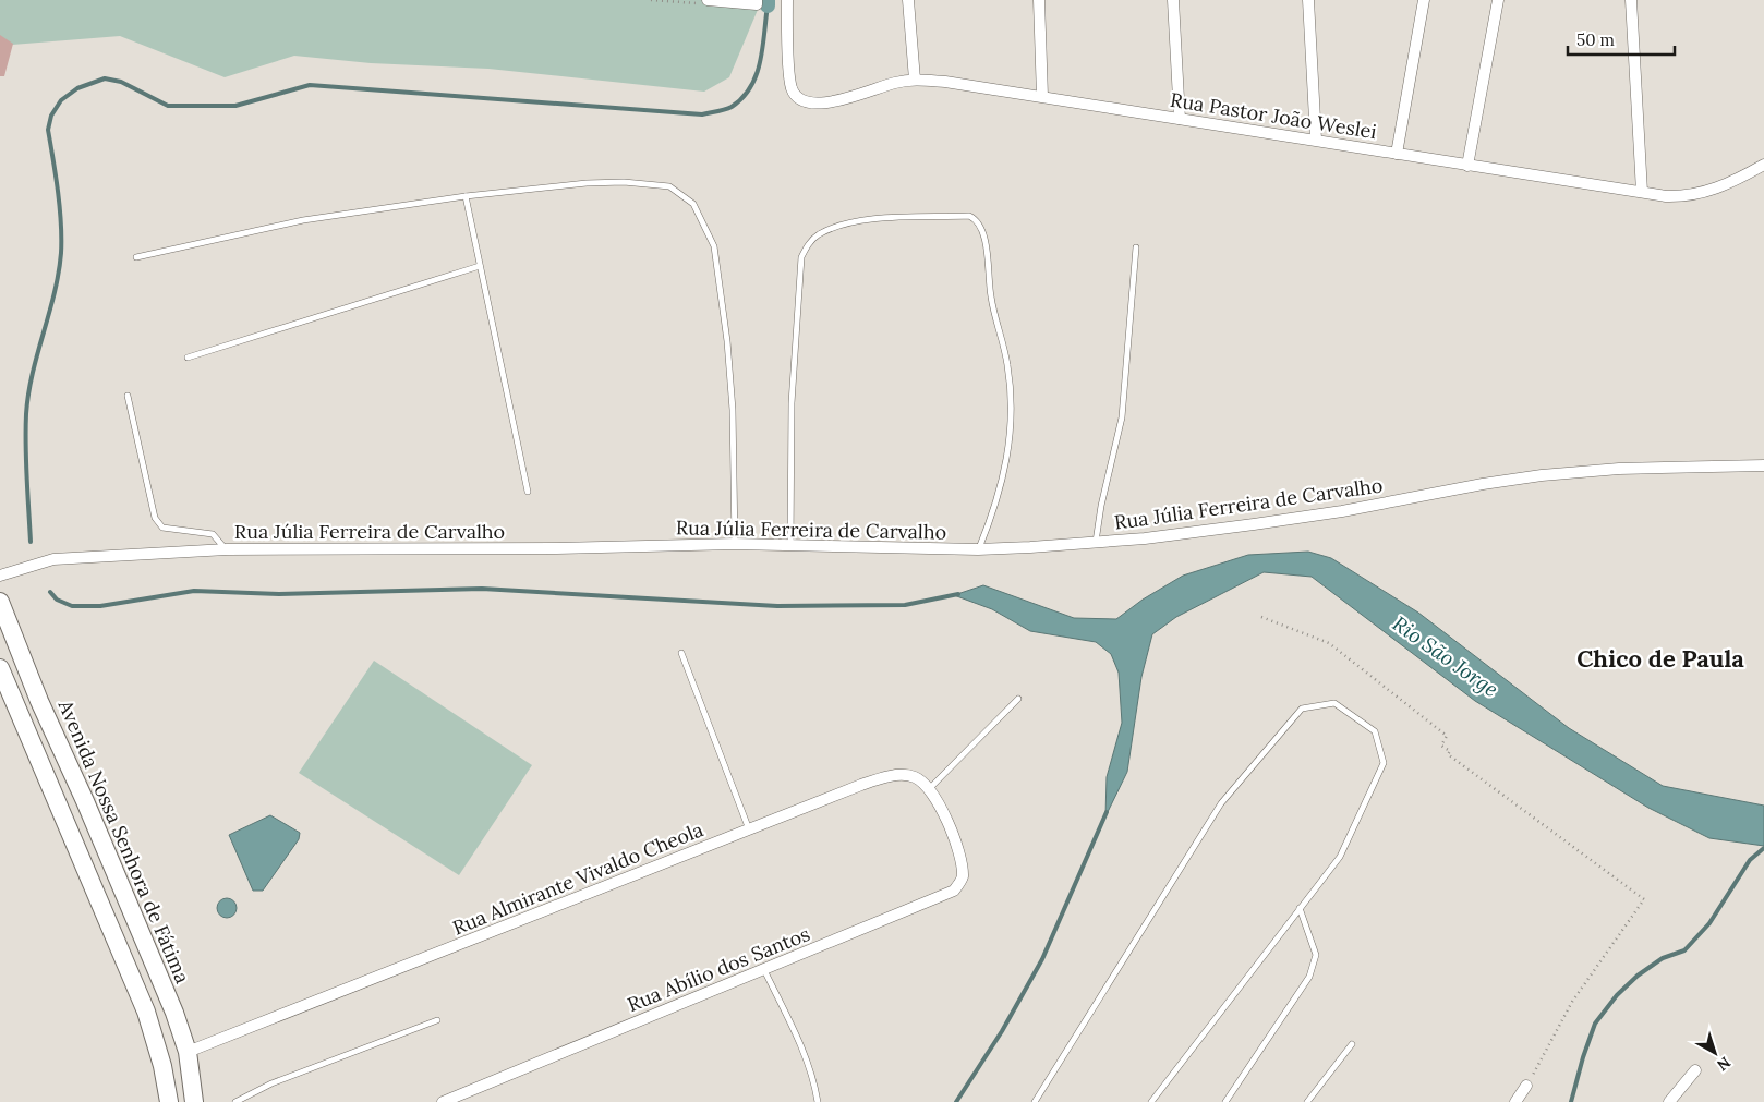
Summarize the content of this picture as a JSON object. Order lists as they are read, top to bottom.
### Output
{
  "streets": {
    "main road": ["Avenida Nossa Senhora de Fátima"],
    "street": [
      "Rua Pastor João Weslei",
      "Rua Júlia Ferreira de Carvalho",
      "Rua Almirante Vivaldo Cheola",
      "Rua Abílio dos Santos"
    ]
  },
  "crossings": [
    ["Avenida Nossa Senhora de Fátima", "Rua Almirante Vivaldo Cheola"],
    ["Rua Almirante Vivaldo Cheola", "Rua Abílio dos Santos"]
  ],
  "districts": ["Chico de Paula"],
  "water": ["Rio São Jorge"],
  "scale_bar": "50 m",
  "north": "bottom right"
}
